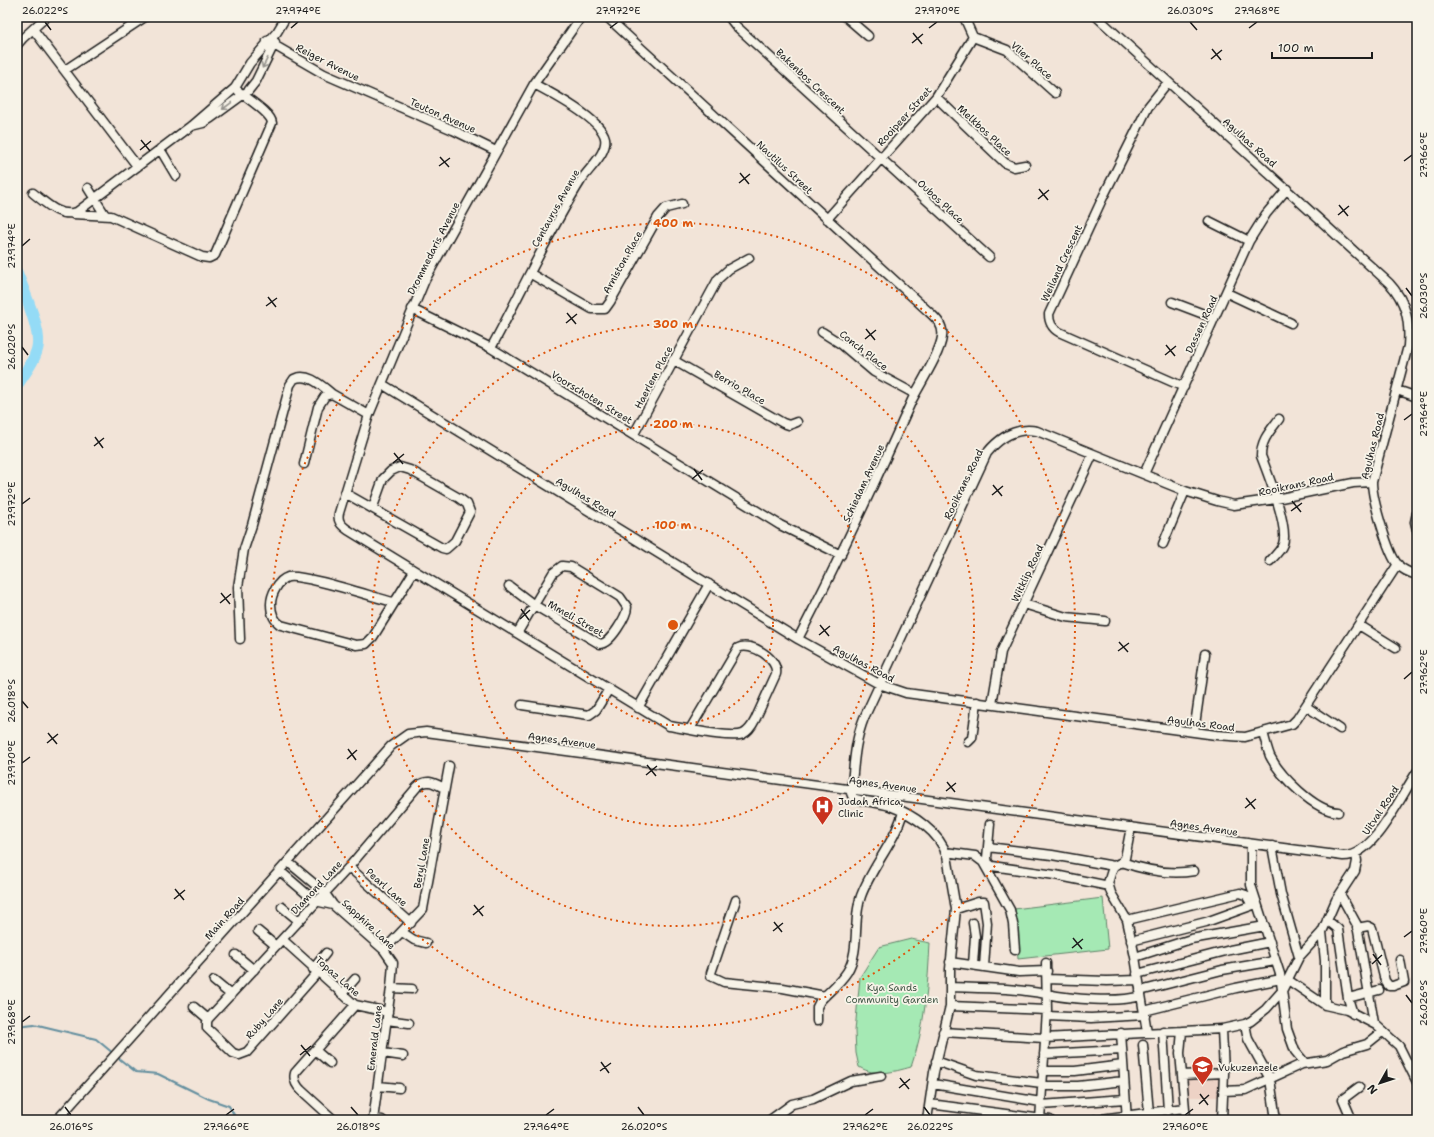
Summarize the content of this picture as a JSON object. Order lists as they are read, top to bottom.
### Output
{
  "streets": {
    "street": [
      "Vlier Place",
      "Reiger Avenue",
      "Bakenbos Crescent",
      "Teuton Avenue",
      "Rooipeer Street",
      "Melkbos Place",
      "Agulhas Road",
      "Nautilus Street",
      "Oubos Place",
      "Centaurus Avenue",
      "Drommedaris Avenue",
      "Arniston Place",
      "Weiland Crescent",
      "Dassen Road",
      "Conch Place",
      "Haerlem Place",
      "Berrio Place",
      "Voorschoten Street",
      "Schiedam Avenue",
      "Rooikrans Road",
      "Witklip Road",
      "Mmeli Street",
      "Agnes Avenue",
      "Uitval Road",
      "Beryl Lane",
      "Diamond Lane",
      "Pearl Lane",
      "Main Road",
      "Sapphire Lane",
      "Topaz Lane",
      "Ruby Lane",
      "Emerald Lane"
    ]
  },
  "crossings": [
    ["Vlier Place", "Rooipeer Street"],
    ["Reiger Avenue", "Teuton Avenue"],
    ["Bakenbos Crescent", "Rooipeer Street"],
    ["Bakenbos Crescent", "Oubos Place"],
    ["Teuton Avenue", "Drommedaris Avenue"],
    ["Rooipeer Street", "Melkbos Place"],
    ["Rooipeer Street", "Nautilus Street"],
    ["Rooipeer Street", "Oubos Place"],
    ["Agulhas Road", "Drommedaris Avenue"],
    ["Agulhas Road", "Weiland Crescent"],
    ["Agulhas Road", "Dassen Road"],
    ["Agulhas Road", "Schiedam Avenue"],
    ["Agulhas Road", "Rooikrans Road"],
    ["Agulhas Road", "Witklip Road"],
    ["Nautilus Street", "Schiedam Avenue"],
    ["Centaurus Avenue", "Drommedaris Avenue"],
    ["Centaurus Avenue", "Arniston Place"],
    ["Centaurus Avenue", "Voorschoten Street"],
    ["Drommedaris Avenue", "Voorschoten Street"],
    ["Weiland Crescent", "Dassen Road"],
    ["Dassen Road", "Rooikrans Road"],
    ["Conch Place", "Schiedam Avenue"],
    ["Haerlem Place", "Berrio Place"],
    ["Haerlem Place", "Voorschoten Street"],
    ["Voorschoten Street", "Schiedam Avenue"],
    ["Rooikrans Road", "Witklip Road"],
    ["Rooikrans Road", "Agnes Avenue"],
    ["Agnes Avenue", "Uitval Road"],
    ["Agnes Avenue", "Main Road"],
    ["Beryl Lane", "Diamond Lane"],
    ["Beryl Lane", "Pearl Lane"],
    ["Beryl Lane", "Sapphire Lane"],
    ["Diamond Lane", "Pearl Lane"],
    ["Diamond Lane", "Sapphire Lane"],
    ["Diamond Lane", "Topaz Lane"],
    ["Diamond Lane", "Ruby Lane"],
    ["Main Road", "Sapphire Lane"],
    ["Sapphire Lane", "Emerald Lane"],
    ["Topaz Lane", "Ruby Lane"],
    ["Topaz Lane", "Emerald Lane"]
  ],
  "parks": ["Kya Sands Community Garden"],
  "places": {
    "hospital": ["Judah Africa, Clinic"],
    "school or university": ["Vukuzenzele"]
  },
  "scale_bar": "100 m",
  "north": "bottom left",
  "coordinates": [
    "26.022°S",
    "27.974°E",
    "27.972°E",
    "27.970°E",
    "26.030°S",
    "27.968°E",
    "27.966°E",
    "26.020°S",
    "27.964°E",
    "27.962°E",
    "26.018°S",
    "27.960°E",
    "26.026°S",
    "26.016°S"
  ],
  "rings": [
    "400 m",
    "300 m",
    "200 m",
    "100 m"
  ]
}
